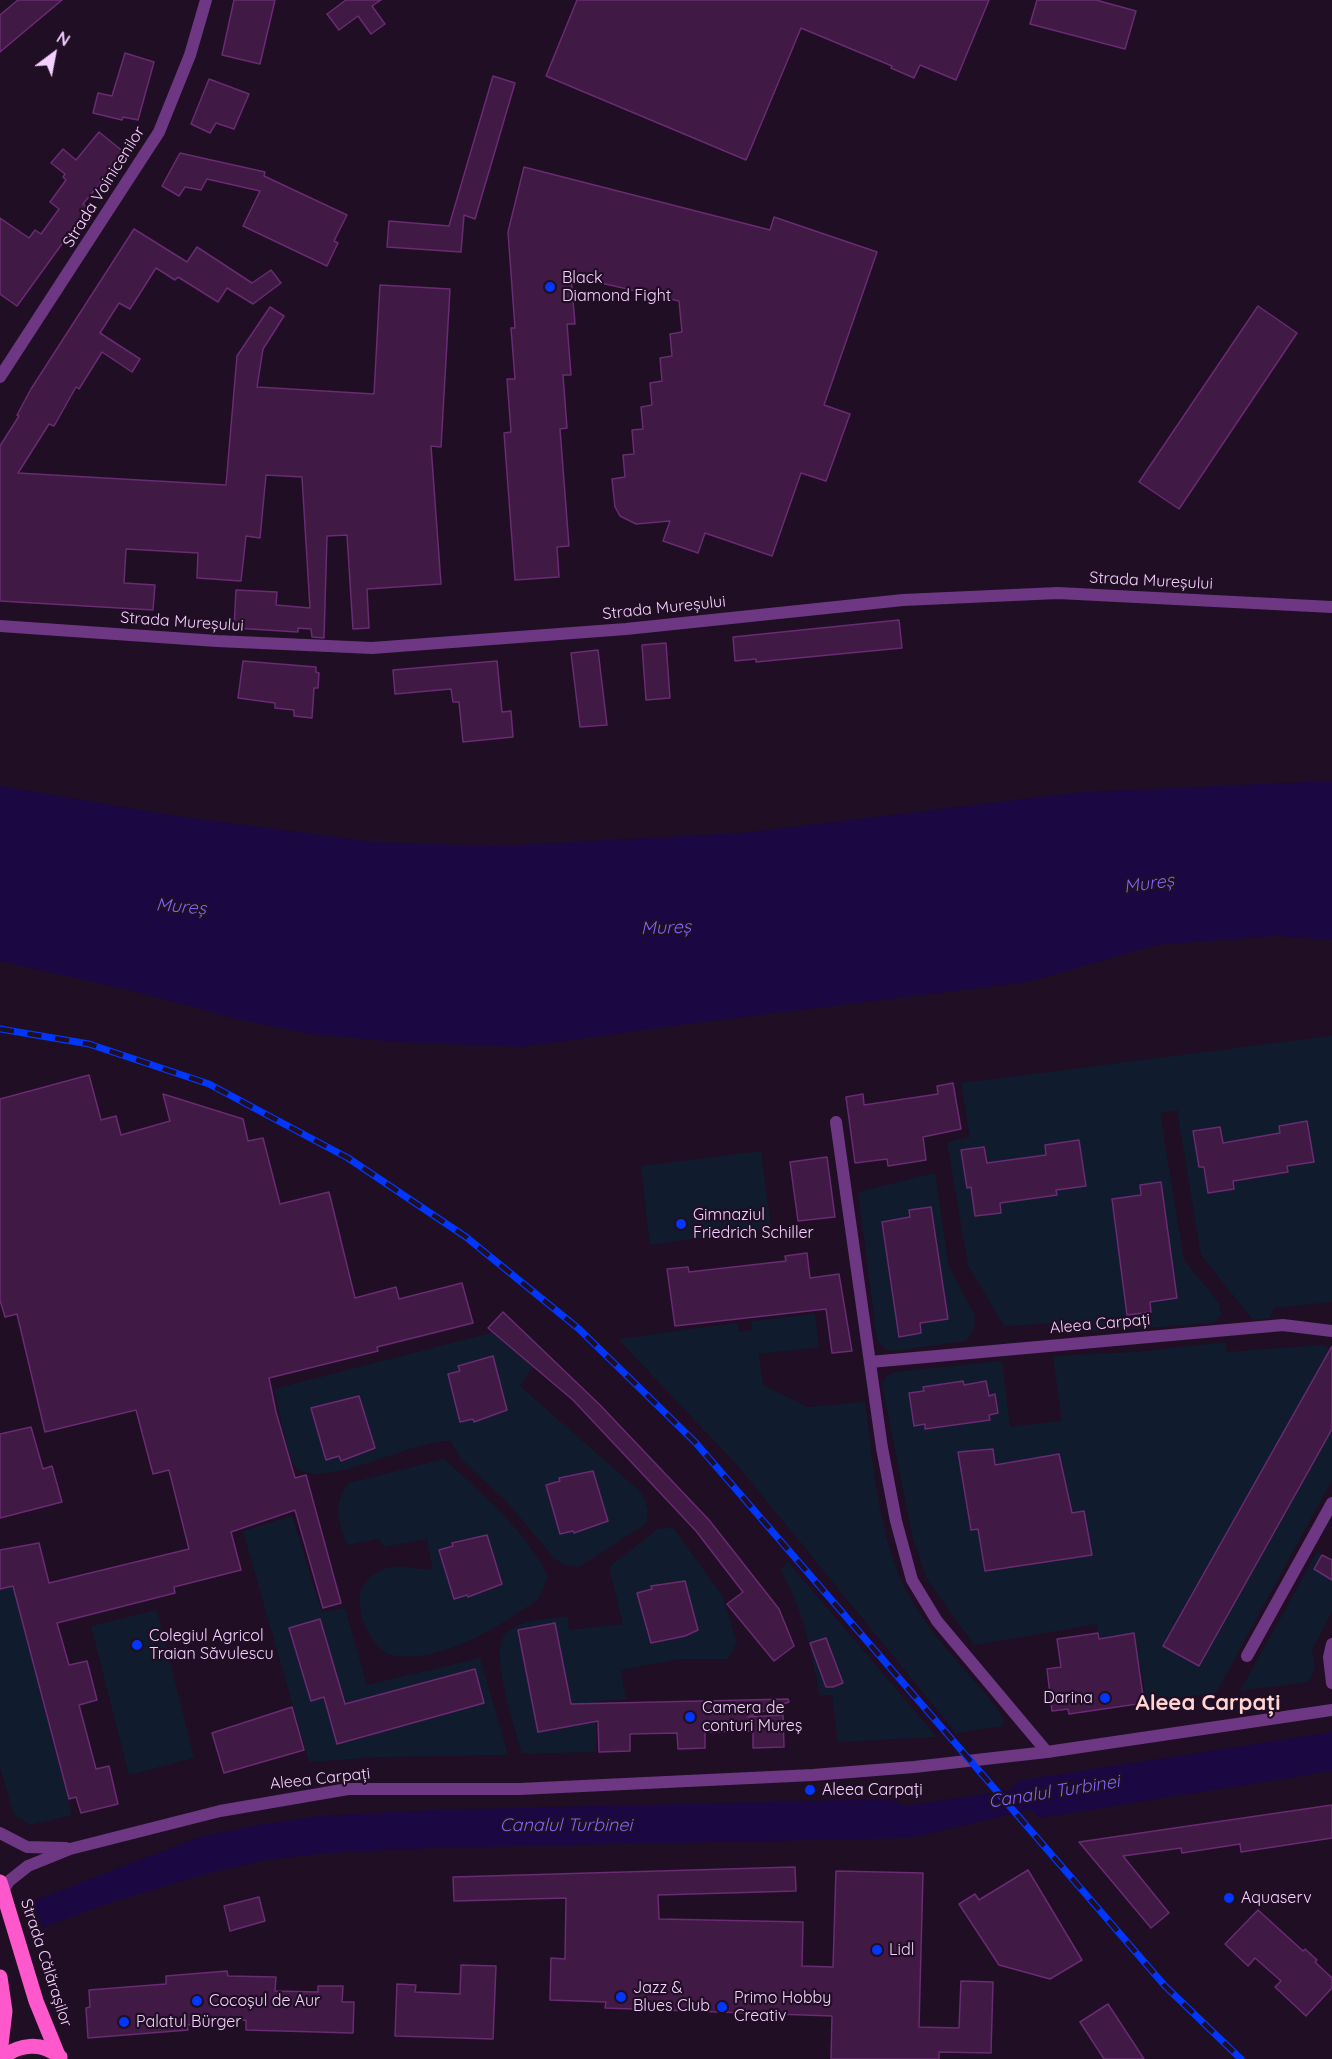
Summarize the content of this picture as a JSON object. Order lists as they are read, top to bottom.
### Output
{
  "streets": {
    "main road": ["Strada Călărașilor"],
    "street": ["Strada Voinicenilor", "Strada Mureșului", "Aleea Carpați"]
  },
  "crossings": [
    ["Aleea Carpați", "Strada Călărașilor"]
  ],
  "districts": ["Aleea Carpați"],
  "water": ["Mureș", "Canalul Turbinei"],
  "places": [
    "Black Diamond Fight",
    "Gimnaziul Friedrich Schiller",
    "Colegiul Agricol Traian Săvulescu",
    "Darina",
    "Camera de conturi Mureș",
    "Aleea Carpați",
    "Aquaserv",
    "Lidl",
    "Jazz & Blues Club",
    "Cocoșul de Aur",
    "Primo Hobby Creativ",
    "Palatul Bürger"
  ],
  "north": "top right"
}
